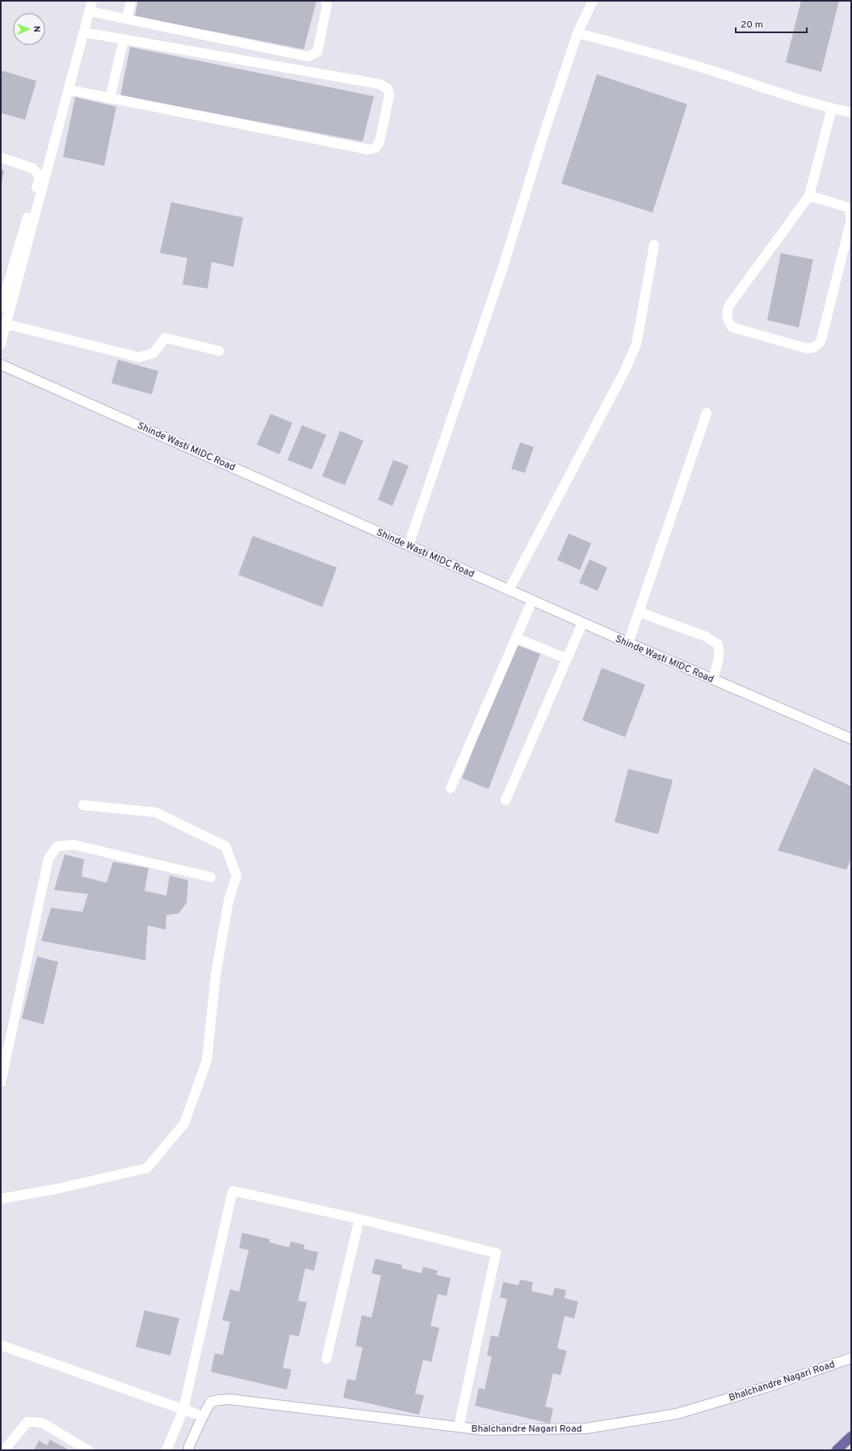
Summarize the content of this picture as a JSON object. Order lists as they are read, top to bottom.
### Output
{
  "streets": {
    "street": ["Shinde Wasti MIDC Road", "Bhalchandre Nagari Road"]
  },
  "scale_bar": "20 m",
  "north": "right"
}
